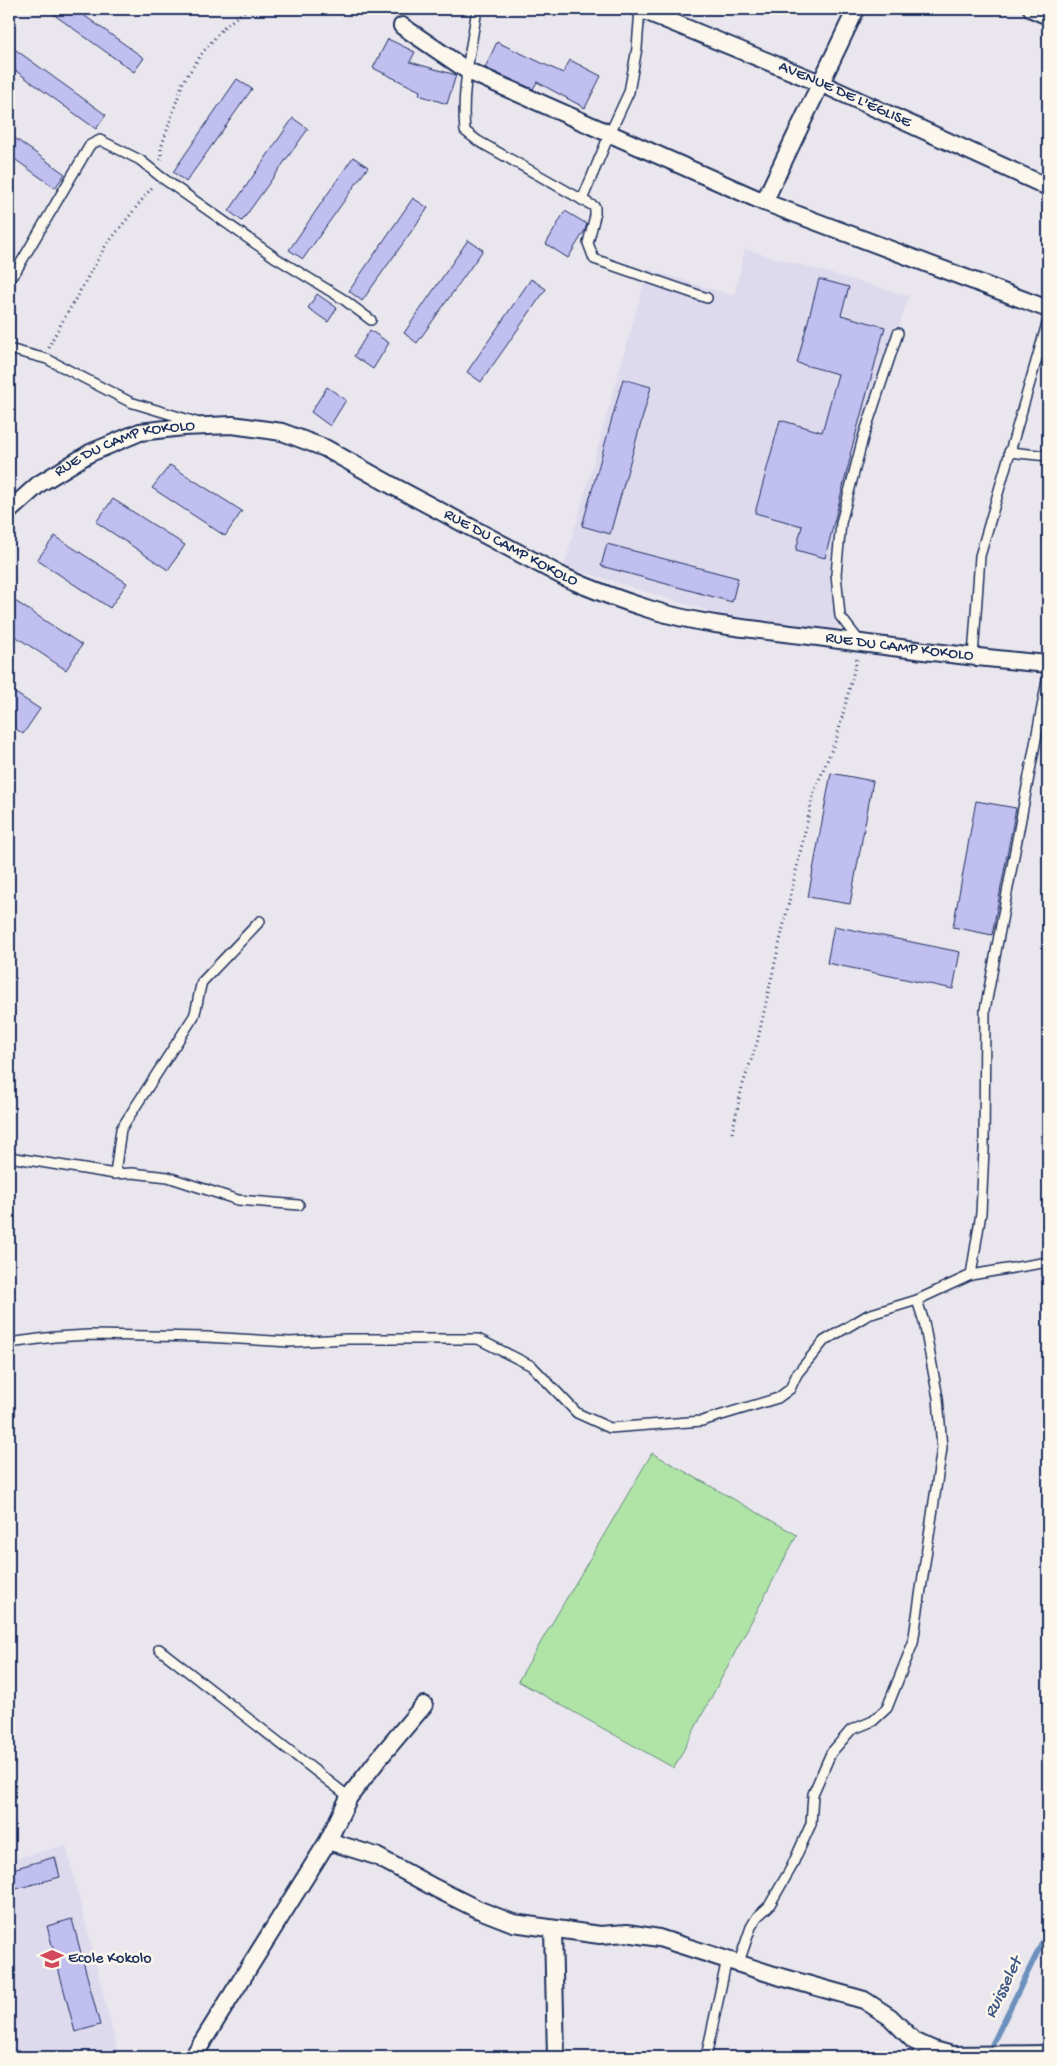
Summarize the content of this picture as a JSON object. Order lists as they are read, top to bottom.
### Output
{
  "streets": {
    "street": ["AVENUE DE L'ÉGLISE", "RUE DU CAMP KOKOLO"]
  },
  "water": ["Ruisselet"],
  "places": {
    "school or university": ["Ecole Kokolo"]
  }
}
